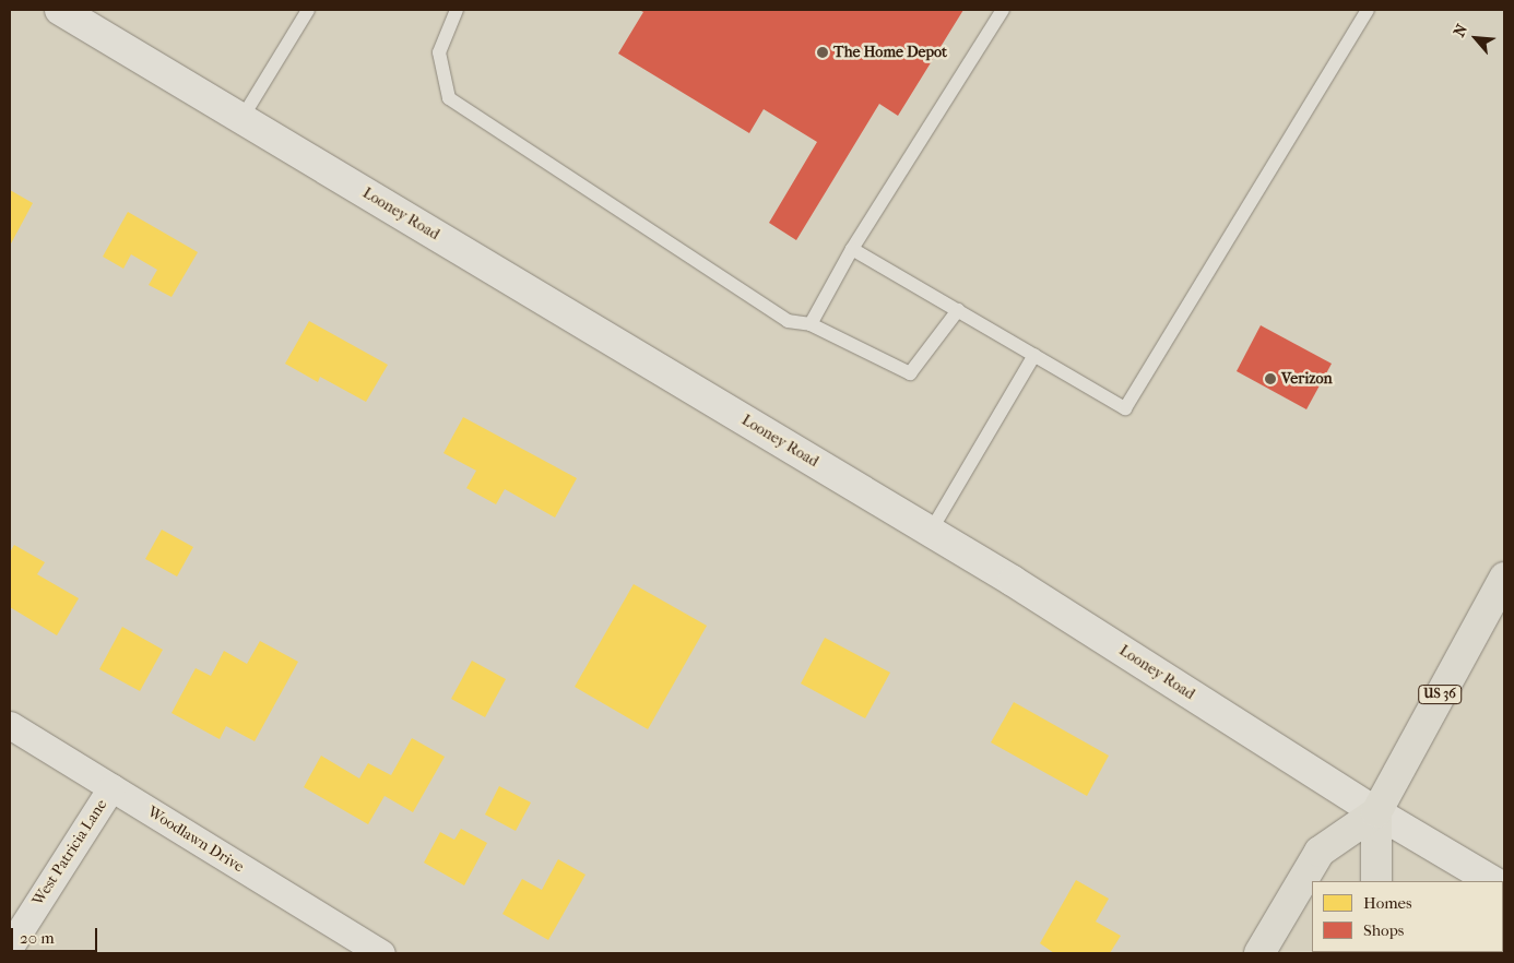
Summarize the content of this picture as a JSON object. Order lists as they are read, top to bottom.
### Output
{
  "streets": {
    "main road": ["US 36"],
    "street": ["Looney Road", "Woodlawn Drive", "West Patricia Lane"]
  },
  "crossings": [
    ["Looney Road", "US 36"],
    ["Woodlawn Drive", "West Patricia Lane"]
  ],
  "places": ["The Home Depot", "Verizon"],
  "legend": ["Homes", "Shops"],
  "scale_bar": "20 m",
  "north": "top left"
}
